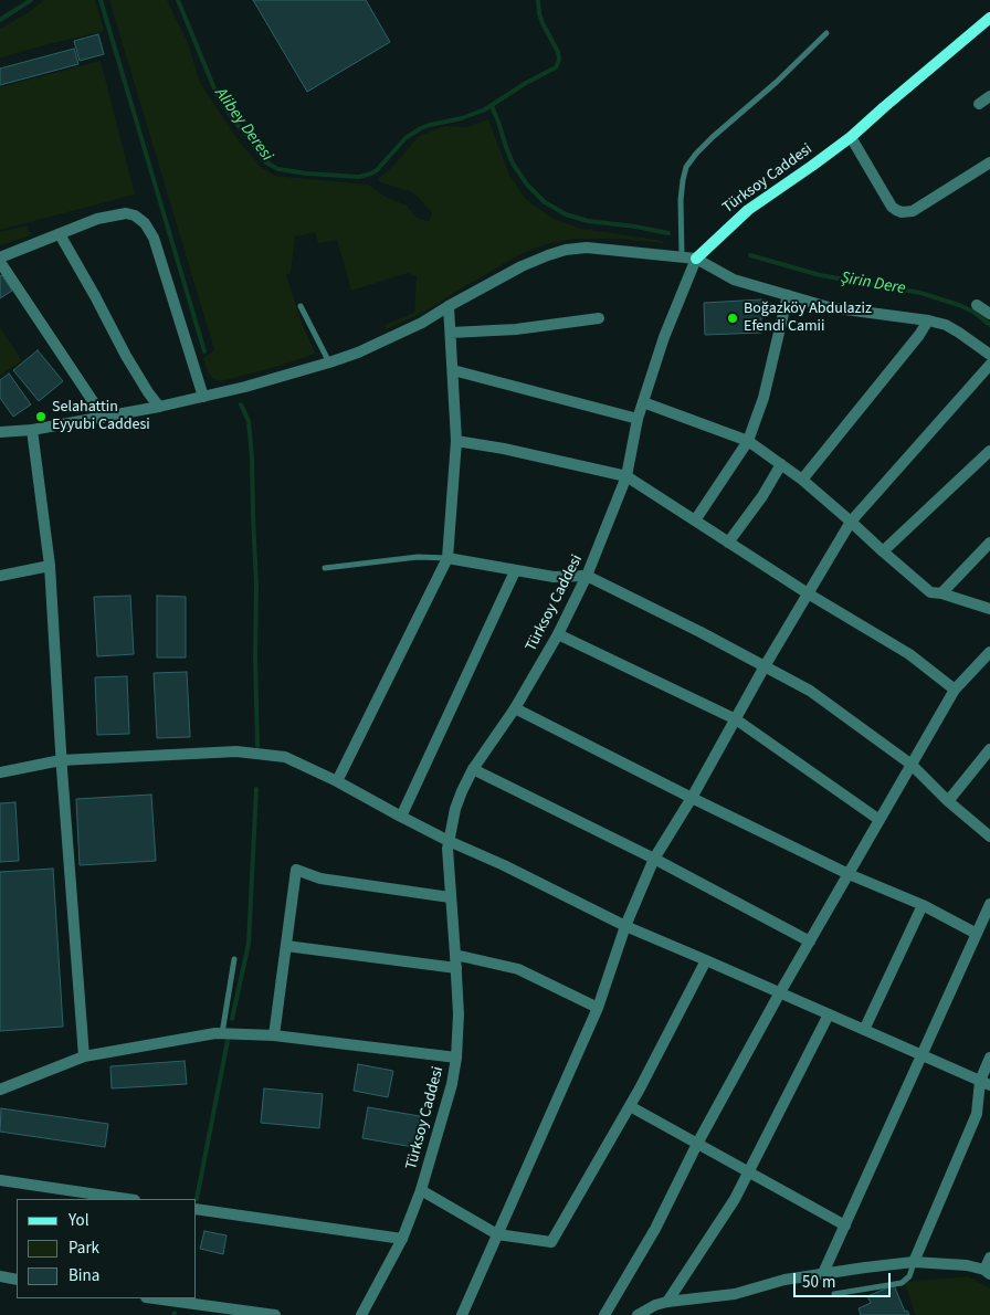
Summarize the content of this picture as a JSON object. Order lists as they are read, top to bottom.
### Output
{
  "streets": {
    "main road": ["Türksoy Caddesi"]
  },
  "water": ["Alibey Deresi", "Şirin Dere"],
  "places": ["Boğazköy Abdulaziz Efendi Camii", "Selahattin Eyyubi Caddesi"],
  "legend": ["Yol", "Park", "Bina"],
  "scale_bar": "50 m"
}
